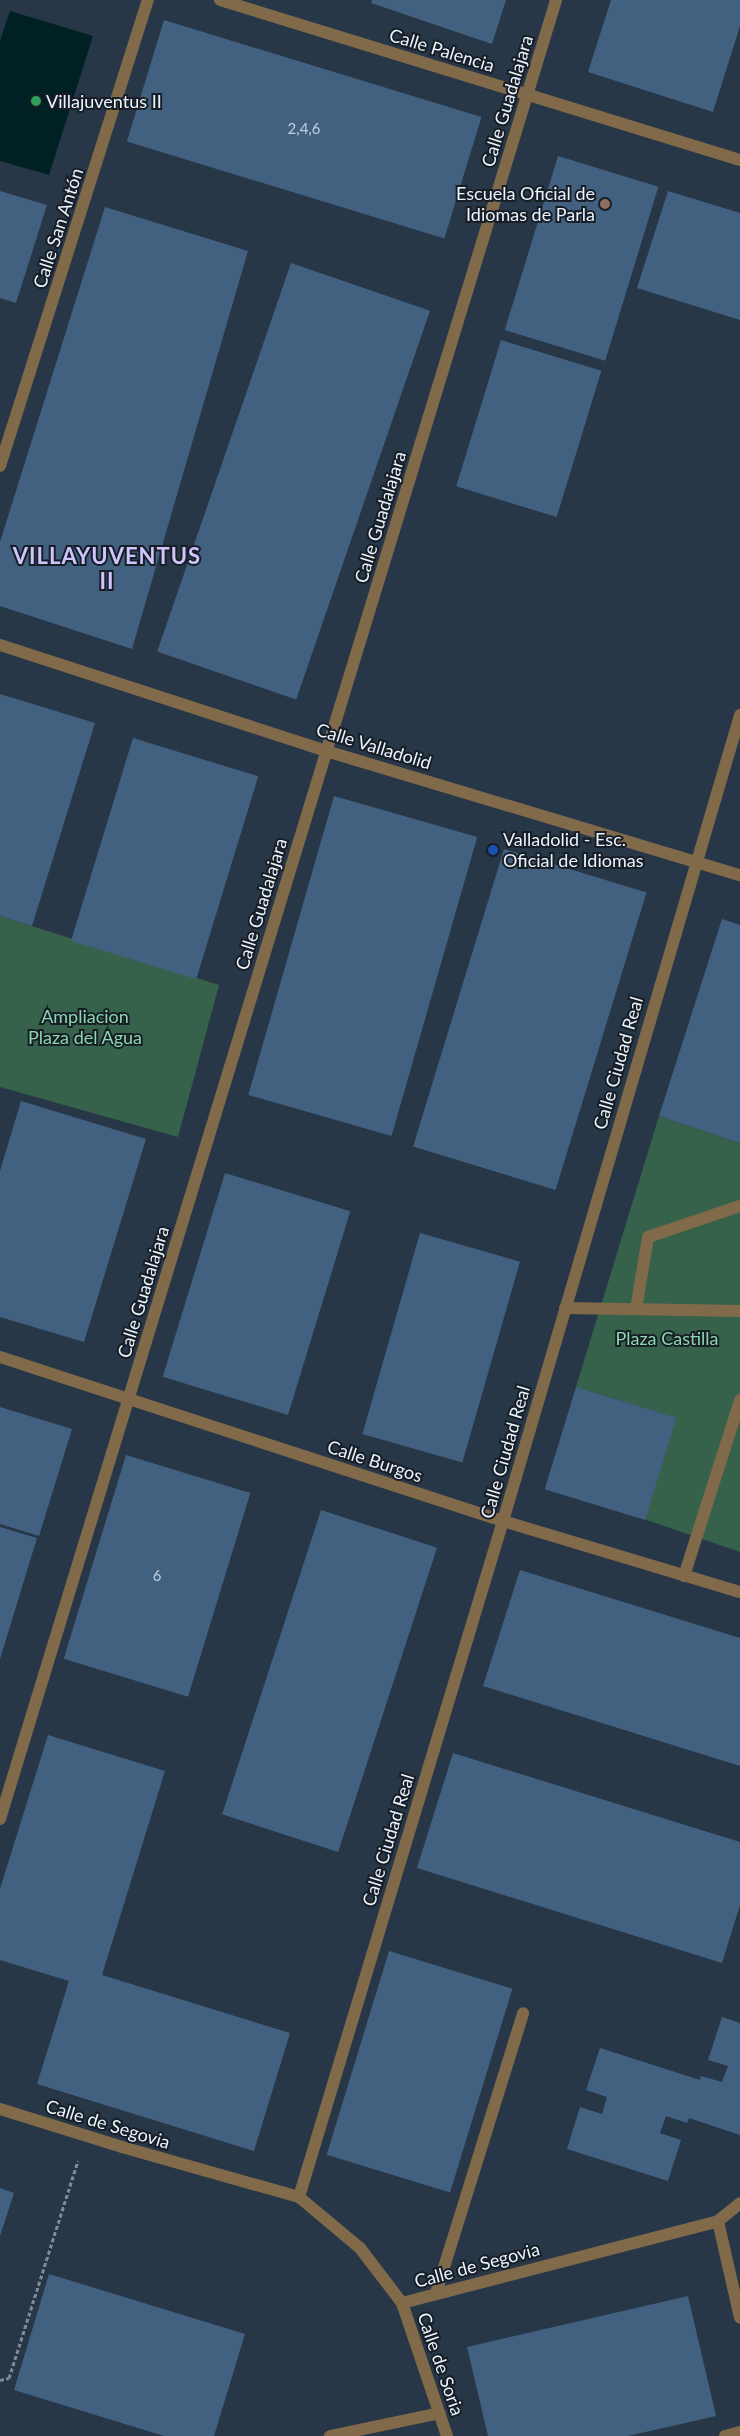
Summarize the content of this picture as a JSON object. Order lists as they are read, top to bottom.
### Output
{
  "streets": {
    "street": [
      "Calle Palencia",
      "Calle Guadalajara",
      "Calle San Antón",
      "Calle Valladolid",
      "Calle Ciudad Real",
      "Calle Burgos",
      "Calle de Segovia",
      "Calle de Soria"
    ]
  },
  "crossings": [
    ["Calle Palencia", "Calle Guadalajara"],
    ["Calle Guadalajara", "Calle Valladolid"],
    ["Calle Guadalajara", "Calle Burgos"],
    ["Calle Valladolid", "Calle Ciudad Real"],
    ["Calle Ciudad Real", "Calle Burgos"],
    ["Calle Ciudad Real", "Calle de Segovia"],
    ["Calle de Segovia", "Calle de Soria"]
  ],
  "districts": ["VILLAYUVENTUS II"],
  "parks": ["Ampliacion Plaza del Agua", "Plaza Castilla"],
  "places": ["Villajuventus II", "Escuela Oficial de Idiomas de Parla", "Valladolid - Esc. Oficial de Idiomas"],
  "house_numbers": ["2,4,6", "6"]
}
